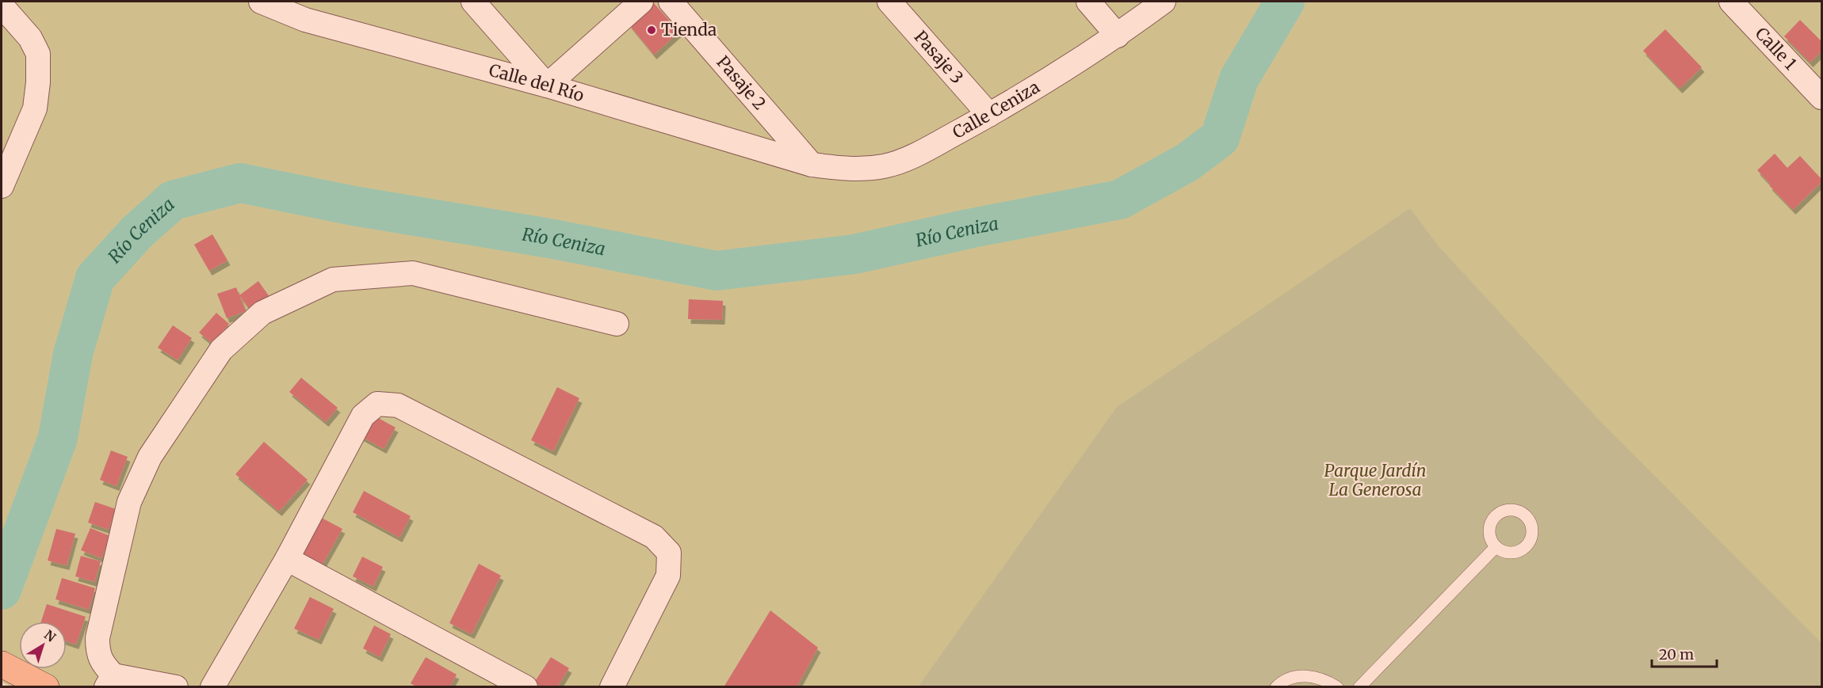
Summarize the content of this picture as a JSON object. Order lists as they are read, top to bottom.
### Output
{
  "streets": {
    "street": [
      "Calle 1",
      "Pasaje 3",
      "Calle del Río",
      "Pasaje 2",
      "Calle Ceniza"
    ]
  },
  "crossings": [
    ["Pasaje 3", "Calle Ceniza"],
    ["Calle del Río", "Pasaje 2"],
    ["Calle del Río", "Calle Ceniza"],
    ["Pasaje 2", "Calle Ceniza"]
  ],
  "water": ["Río Ceniza"],
  "parks": ["Parque Jardín La Generosa"],
  "places": ["Tienda"],
  "scale_bar": "20 m",
  "north": "top right"
}
